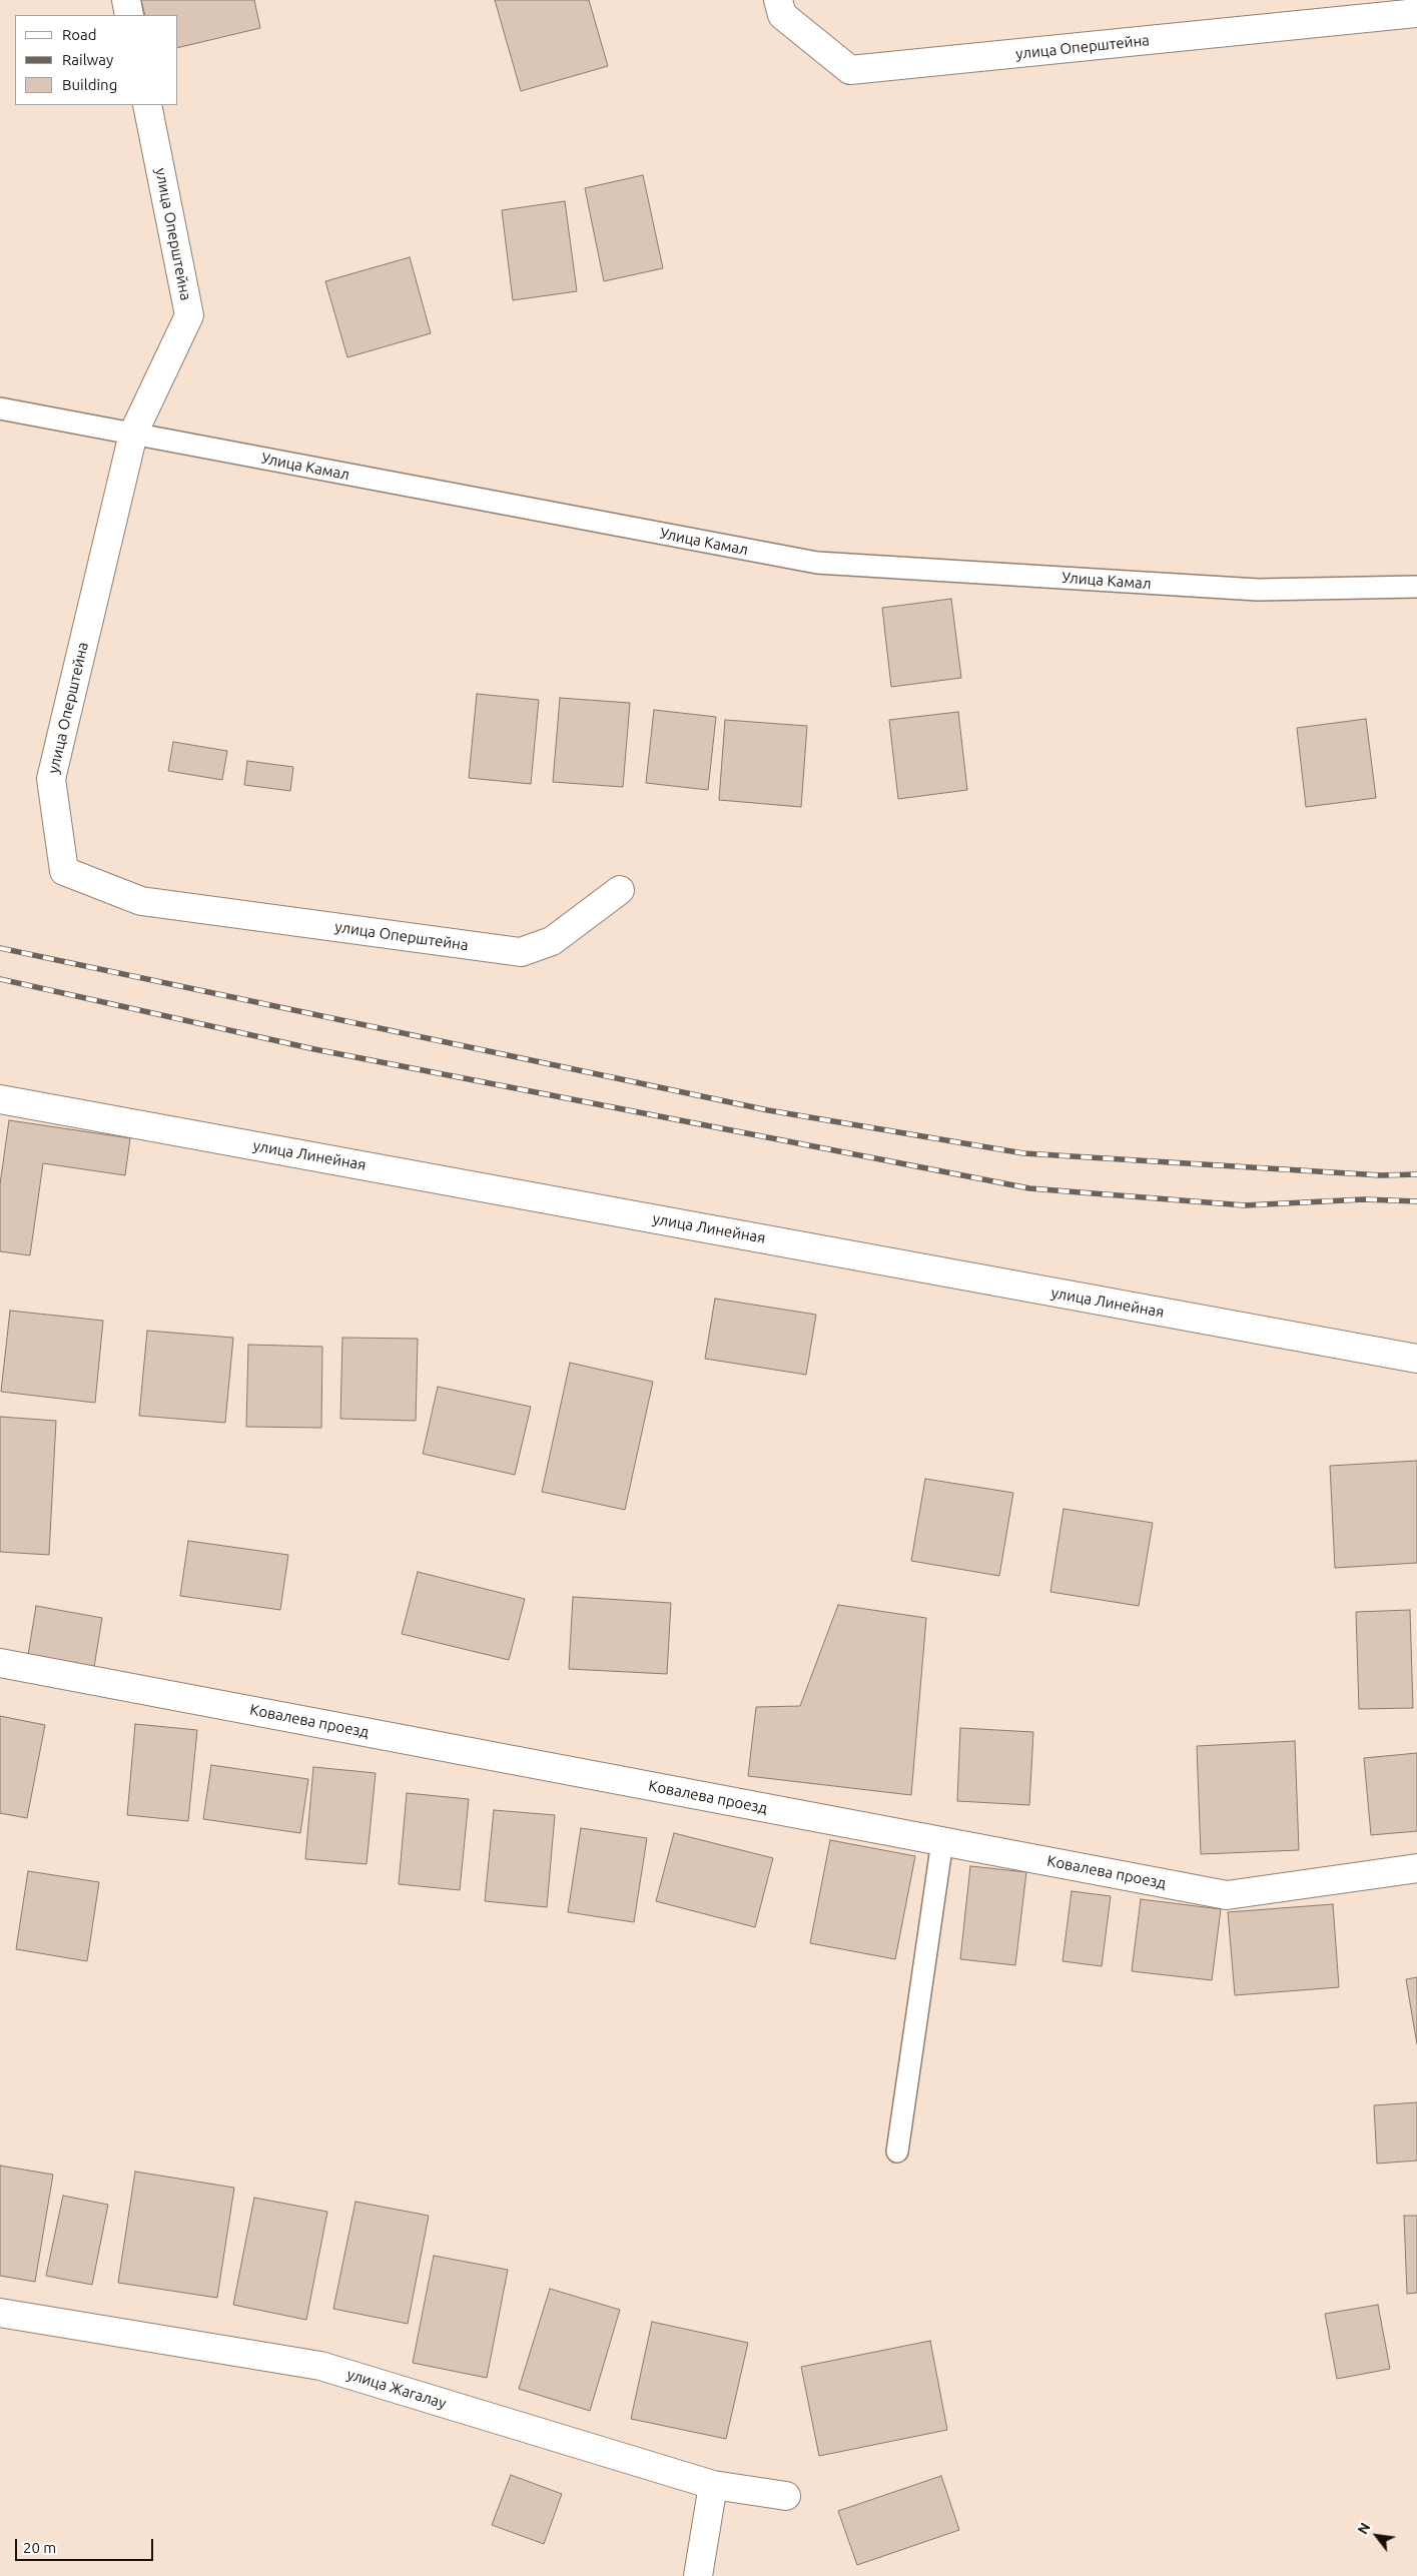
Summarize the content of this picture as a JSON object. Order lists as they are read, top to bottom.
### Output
{
  "streets": {
    "street": [
      "улица Оперштейна",
      "улица Линейная",
      "Ковалева проезд",
      "улица Жагалау"
    ],
    "lane": ["Улица Камал"]
  },
  "crossings": [
    ["улица Оперштейна", "Улица Камал"]
  ],
  "legend": ["Road", "Railway", "Building"],
  "scale_bar": "20 m",
  "north": "top left"
}
